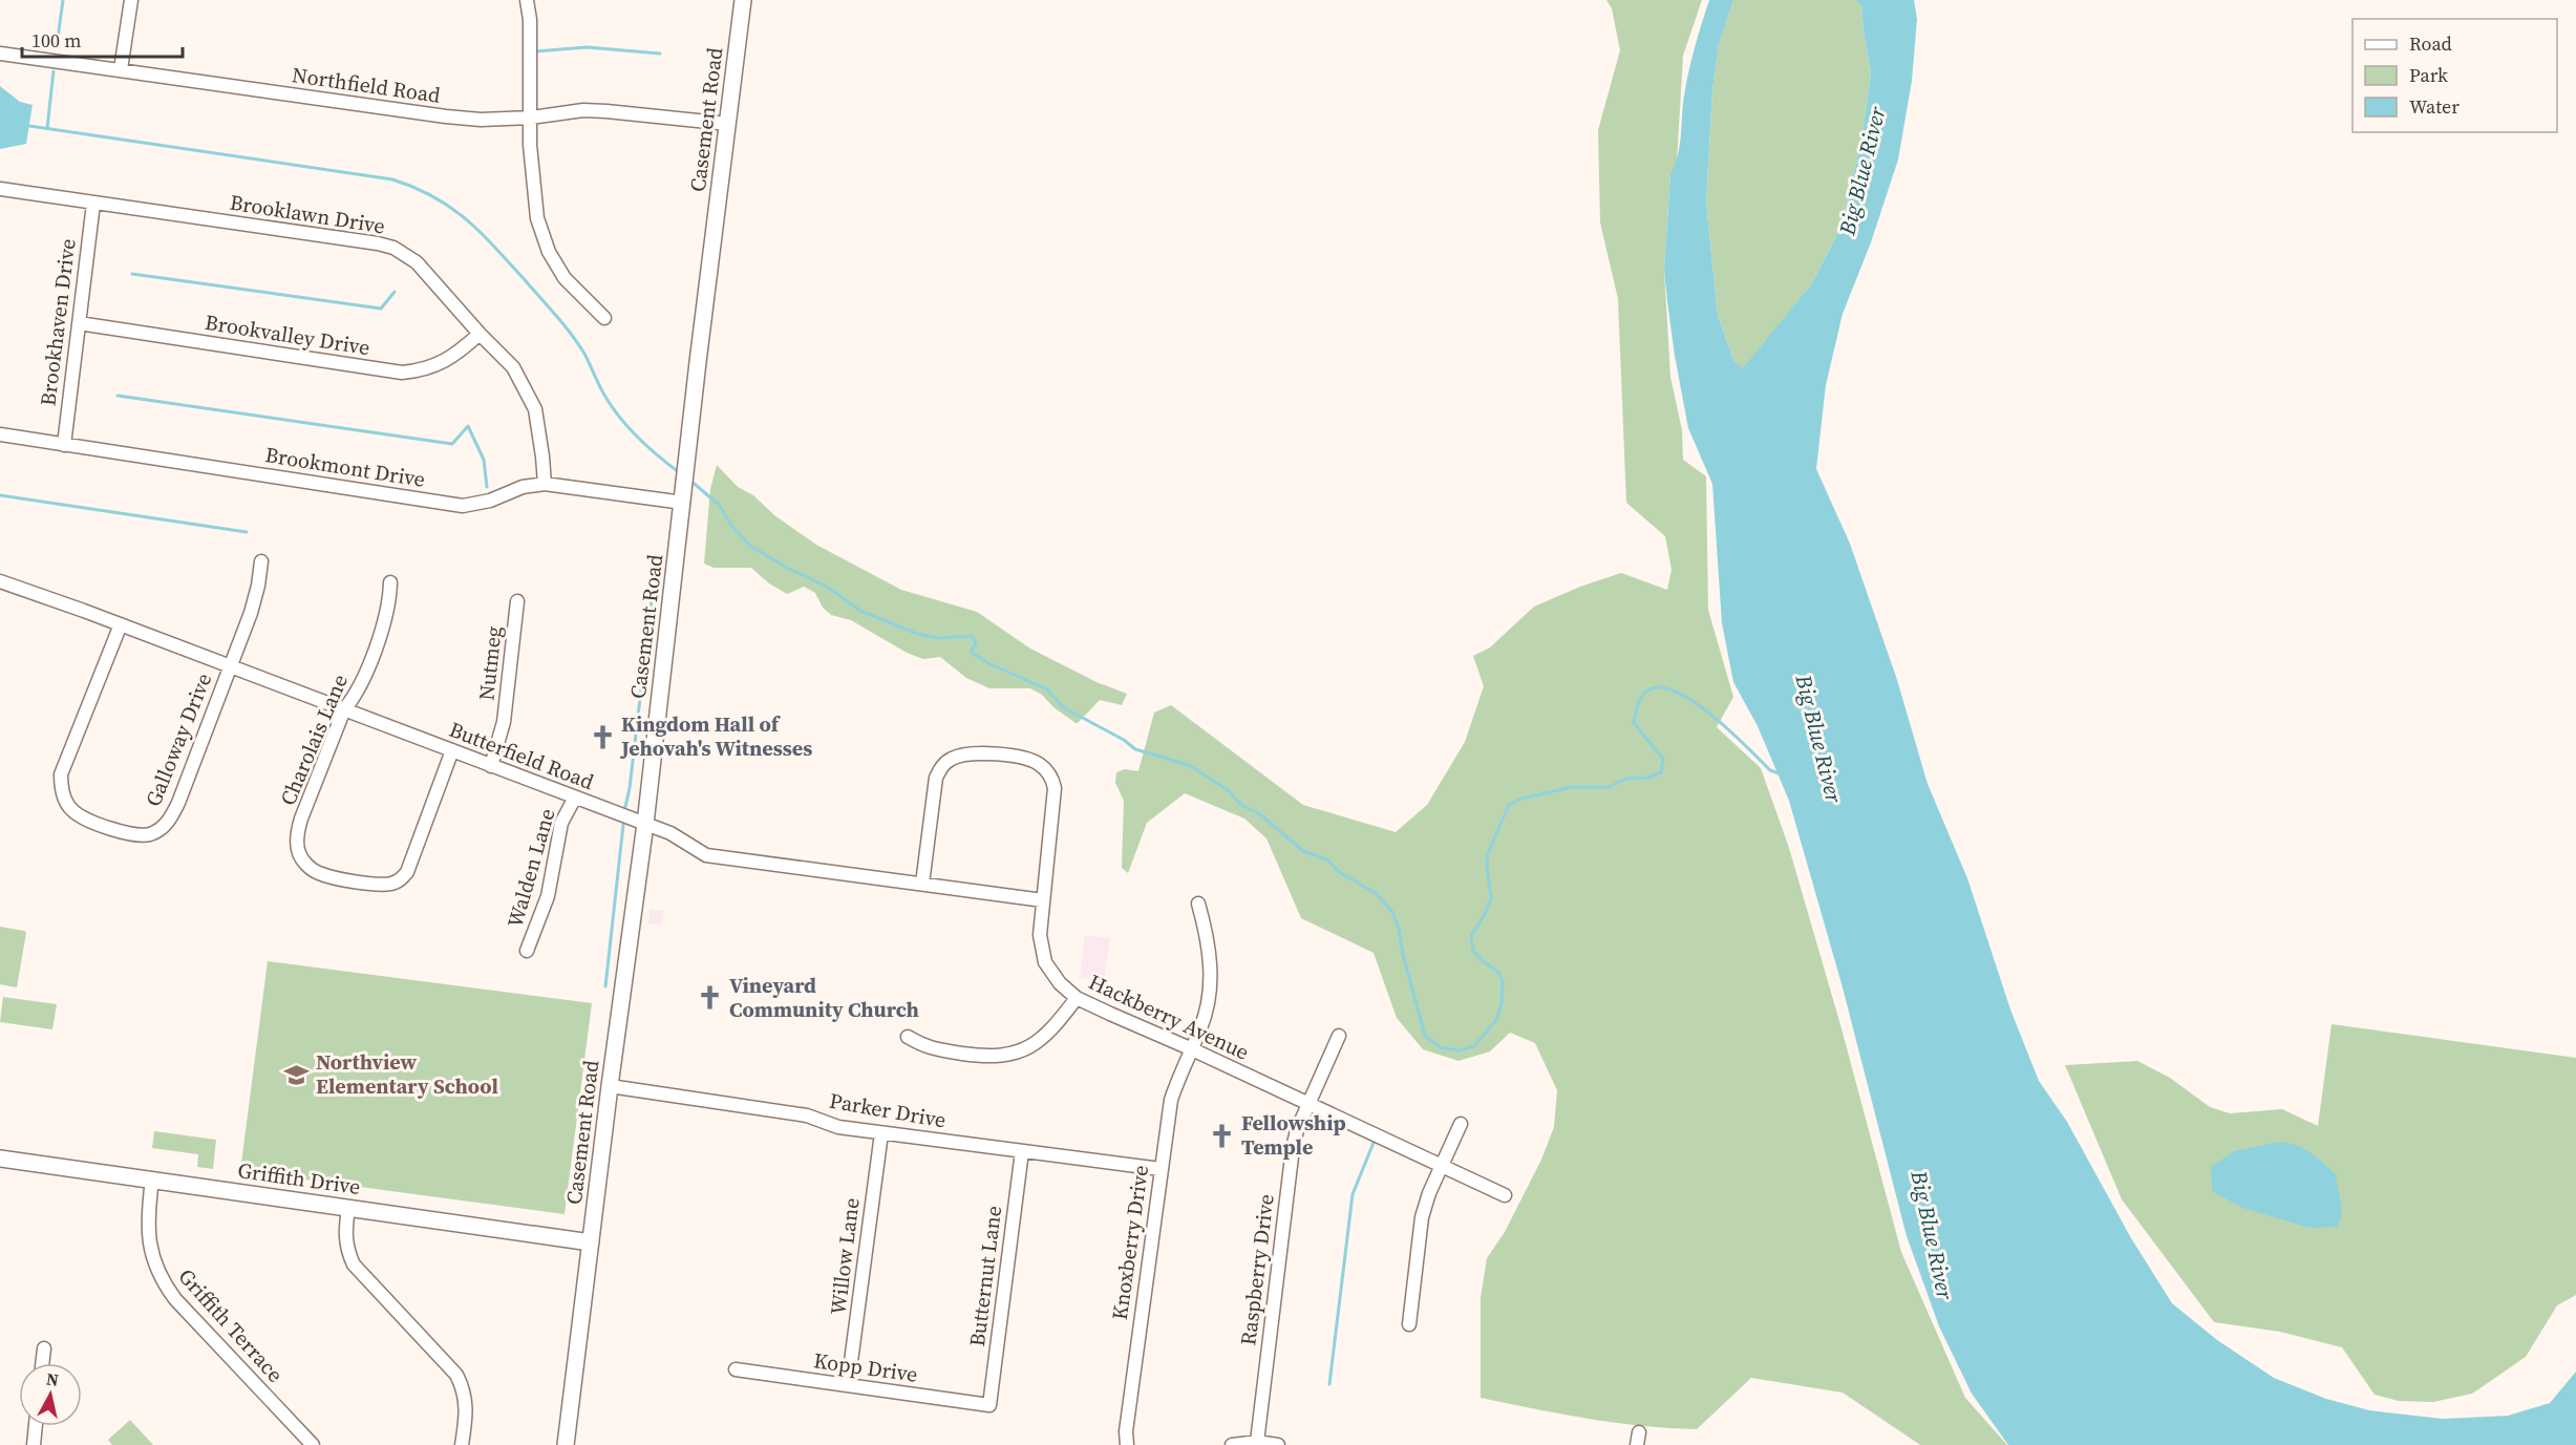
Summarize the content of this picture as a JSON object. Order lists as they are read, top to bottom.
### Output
{
  "streets": {
    "street": [
      "Northfield Road",
      "Casement Road",
      "Brooklawn Drive",
      "Brookhaven Drive",
      "Brookvalley Drive",
      "Brookmont Drive",
      "Nutmeg",
      "Galloway Drive",
      "Charolais Lane",
      "Butterfield Road",
      "Walden Lane",
      "Hackberry Avenue",
      "Parker Drive",
      "Griffith Drive",
      "Knoxberry Drive",
      "Willow Lane",
      "Raspberry Drive",
      "Butternut Lane",
      "Griffith Terrace",
      "Kopp Drive"
    ]
  },
  "crossings": [
    ["Northfield Road", "Casement Road"],
    ["Casement Road", "Brookmont Drive"],
    ["Casement Road", "Butterfield Road"],
    ["Casement Road", "Parker Drive"],
    ["Casement Road", "Griffith Drive"],
    ["Brooklawn Drive", "Brookhaven Drive"],
    ["Brooklawn Drive", "Brookvalley Drive"],
    ["Brooklawn Drive", "Brookmont Drive"],
    ["Brookhaven Drive", "Brookvalley Drive"],
    ["Brookhaven Drive", "Brookmont Drive"],
    ["Nutmeg", "Butterfield Road"],
    ["Galloway Drive", "Butterfield Road"],
    ["Charolais Lane", "Butterfield Road"],
    ["Butterfield Road", "Walden Lane"],
    ["Butterfield Road", "Hackberry Avenue"],
    ["Hackberry Avenue", "Knoxberry Drive"],
    ["Hackberry Avenue", "Raspberry Drive"],
    ["Parker Drive", "Knoxberry Drive"],
    ["Parker Drive", "Willow Lane"],
    ["Parker Drive", "Butternut Lane"],
    ["Griffith Drive", "Griffith Terrace"],
    ["Willow Lane", "Kopp Drive"],
    ["Butternut Lane", "Kopp Drive"]
  ],
  "water": ["Big Blue River"],
  "places": {
    "church": ["Kingdom Hall of Jehovah's Witnesses", "Vineyard Community Church", "Fellowship Temple"],
    "school or university": ["Northview Elementary School"]
  },
  "legend": ["Road", "Park", "Water"],
  "scale_bar": "100 m",
  "north": "top"
}
